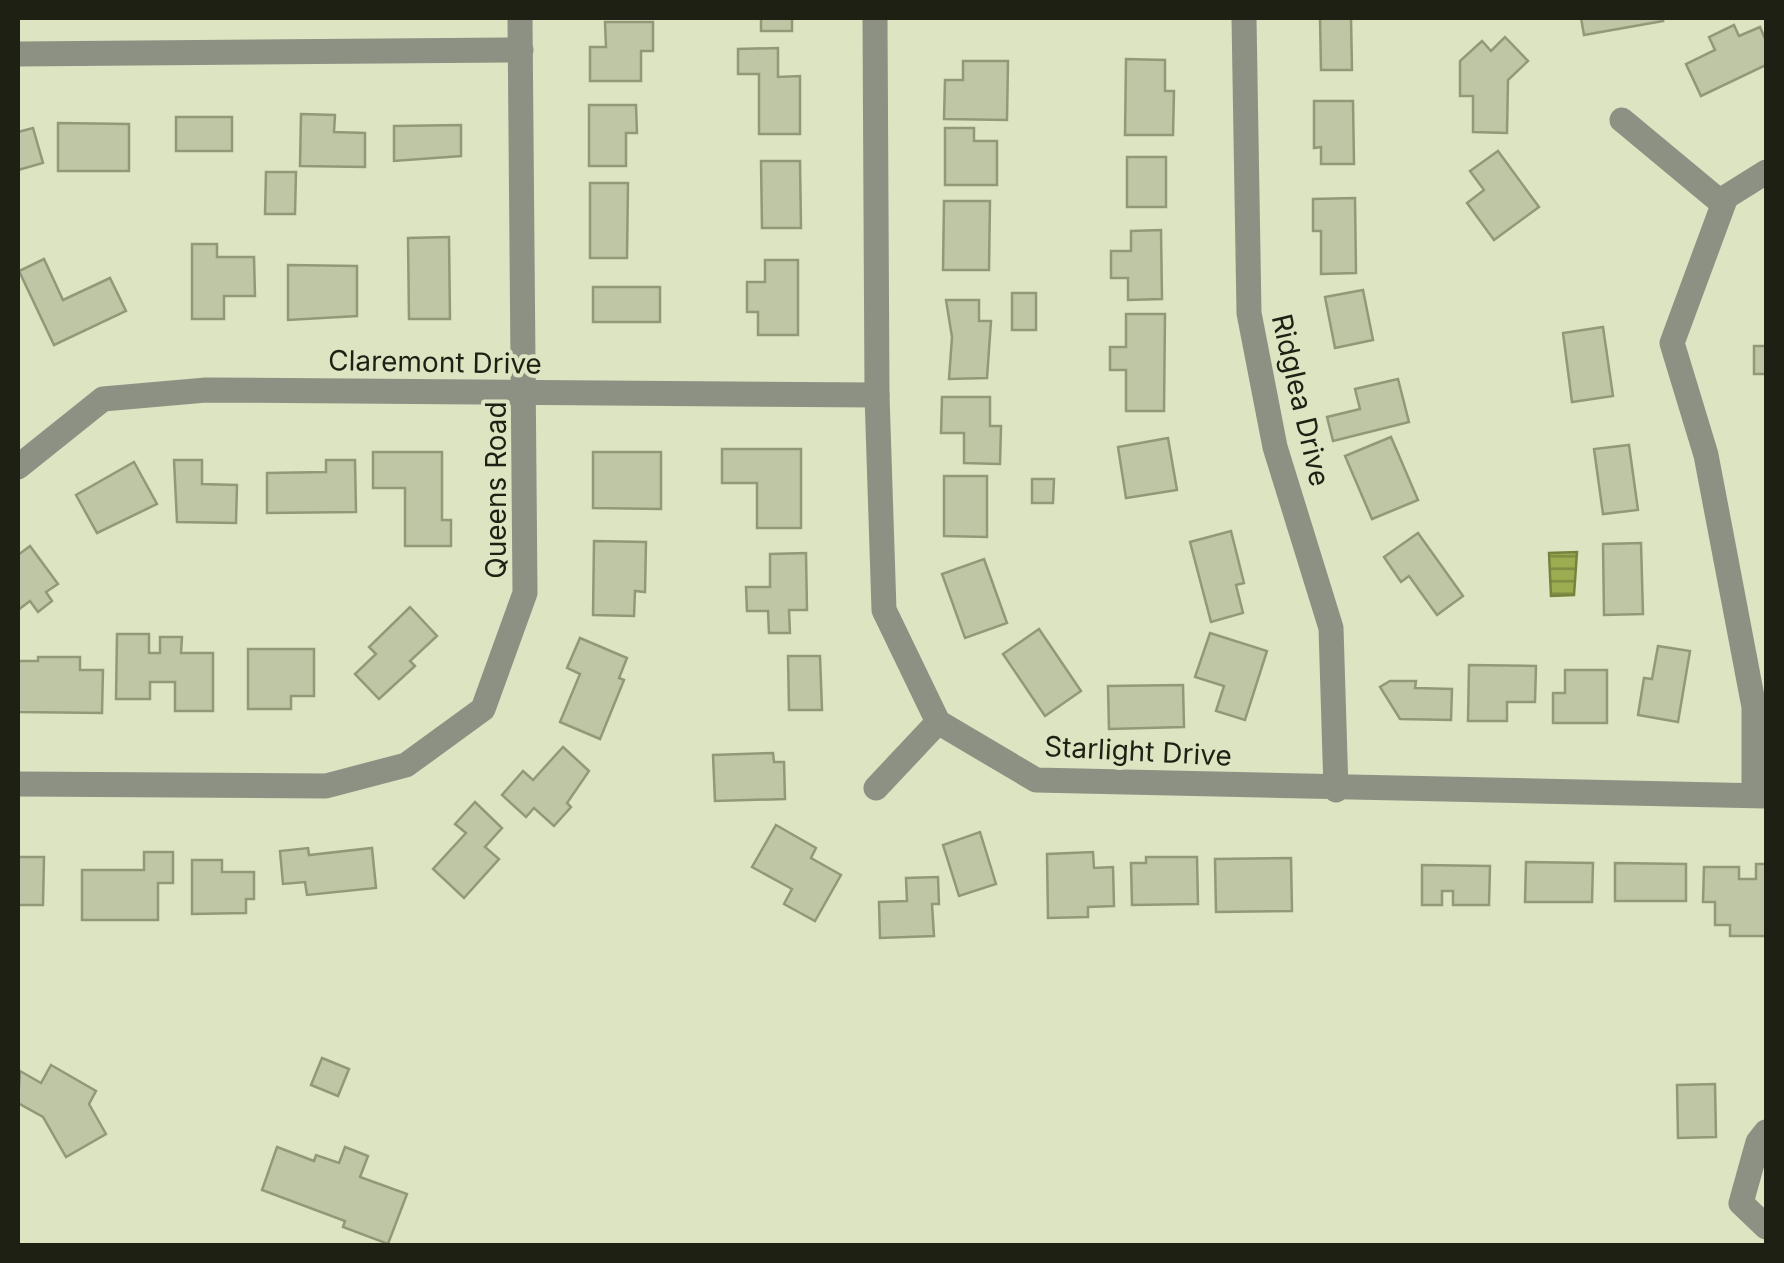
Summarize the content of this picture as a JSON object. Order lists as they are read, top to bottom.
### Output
{
  "streets": {
    "street": [
      "Claremont Drive",
      "Ridglea Drive",
      "Queens Road",
      "Starlight Drive"
    ]
  },
  "crossings": [
    ["Claremont Drive", "Queens Road"],
    ["Ridglea Drive", "Starlight Drive"]
  ]
}
